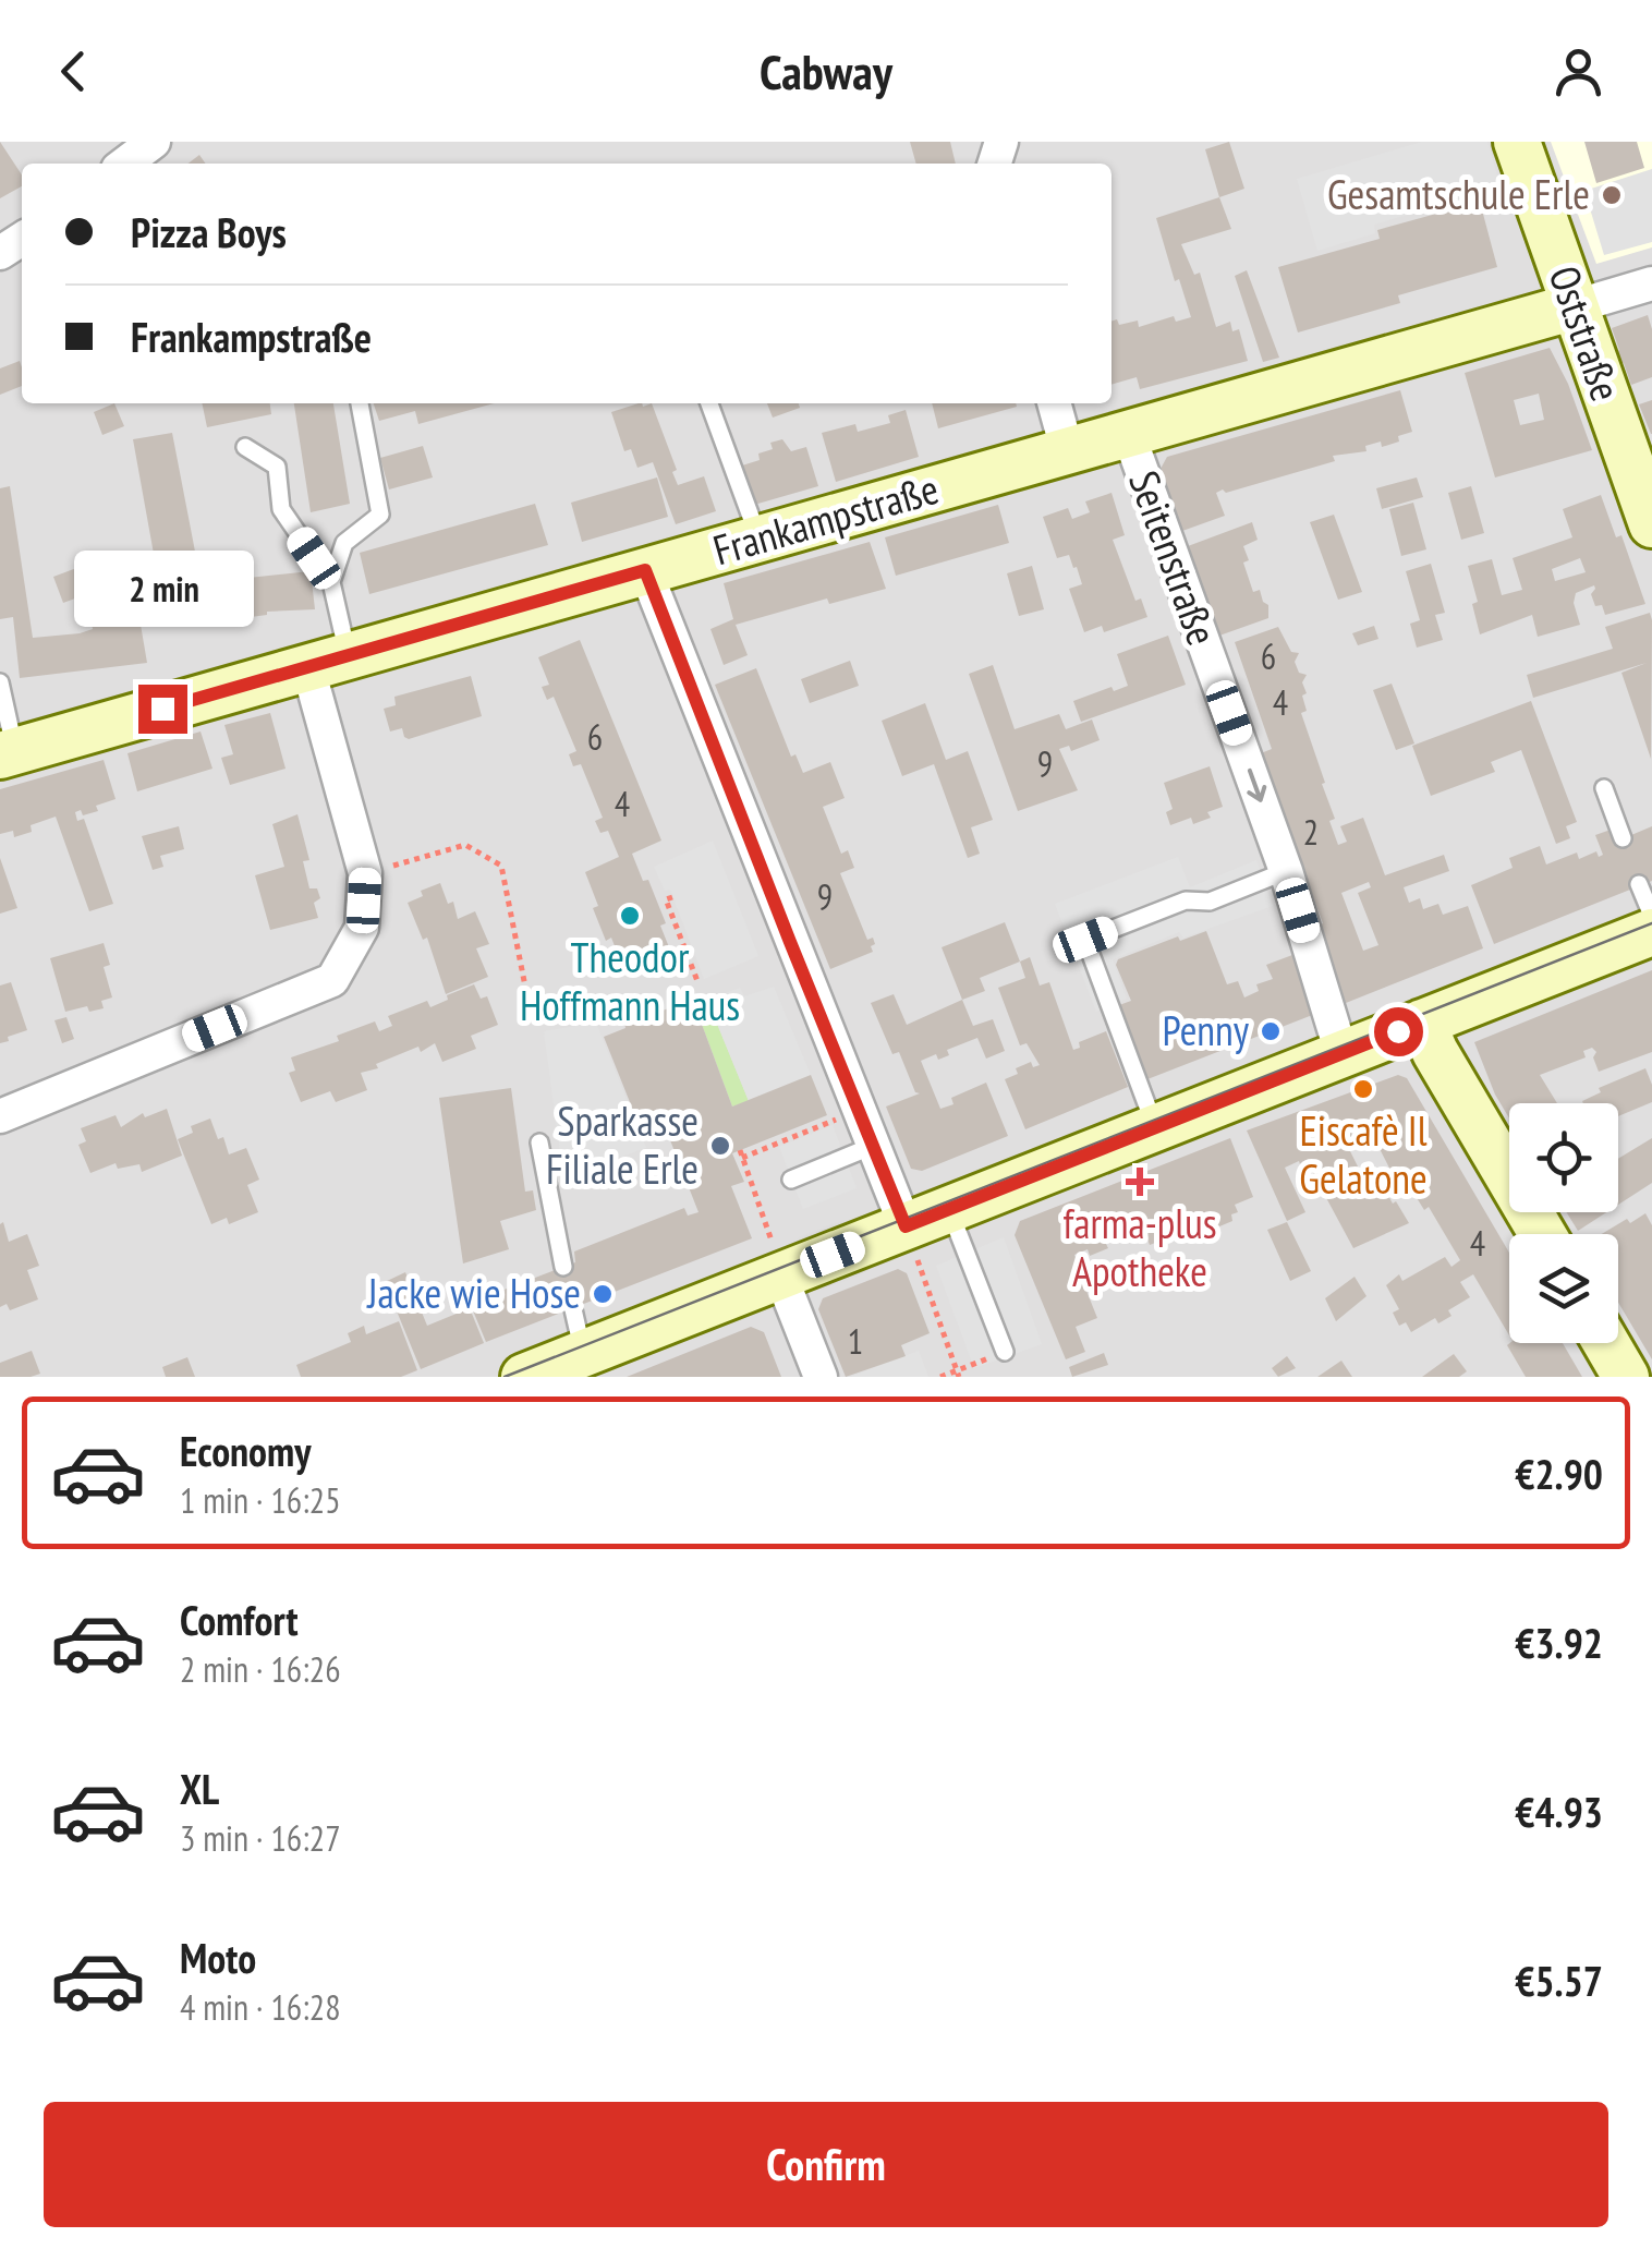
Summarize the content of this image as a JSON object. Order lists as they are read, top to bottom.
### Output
{
  "streets": {
    "street": ["Oststraße", "Frankampstraße", "Seitenstraße"]
  },
  "crossings": [
    ["Oststraße", "Frankampstraße"],
    ["Frankampstraße", "Seitenstraße"]
  ],
  "one_way": ["Seitenstraße"],
  "places": {
    "other": [
      "Gesamtschule Erle",
      "Theodor Hoffmann Haus",
      "Penny",
      "Eiscafè Il Gelatone",
      "Sparkasse Filiale Erle",
      "Jacke wie Hose"
    ],
    "health": ["farma-plus Apotheke"]
  },
  "house_numbers": [
    "6",
    "4",
    "6",
    "9",
    "4",
    "2",
    "9",
    "4",
    "1"
  ],
  "page": {
    "header": "Cabway",
    "banner": ["Pizza Boys", "Frankampstraße"],
    "bubble": "2 min",
    "list": [
      {
        "name": "Economy",
        "note": "1 min · 16:25",
        "value": "€2.90"
      },
      {
        "name": "Comfort",
        "note": "2 min · 16:26",
        "value": "€3.92"
      },
      {
        "name": "XL",
        "note": "3 min · 16:27",
        "value": "€4.93"
      },
      {
        "name": "Moto",
        "note": "4 min · 16:28",
        "value": "€5.57"
      }
    ],
    "buttons": "Confirm"
  }
}
